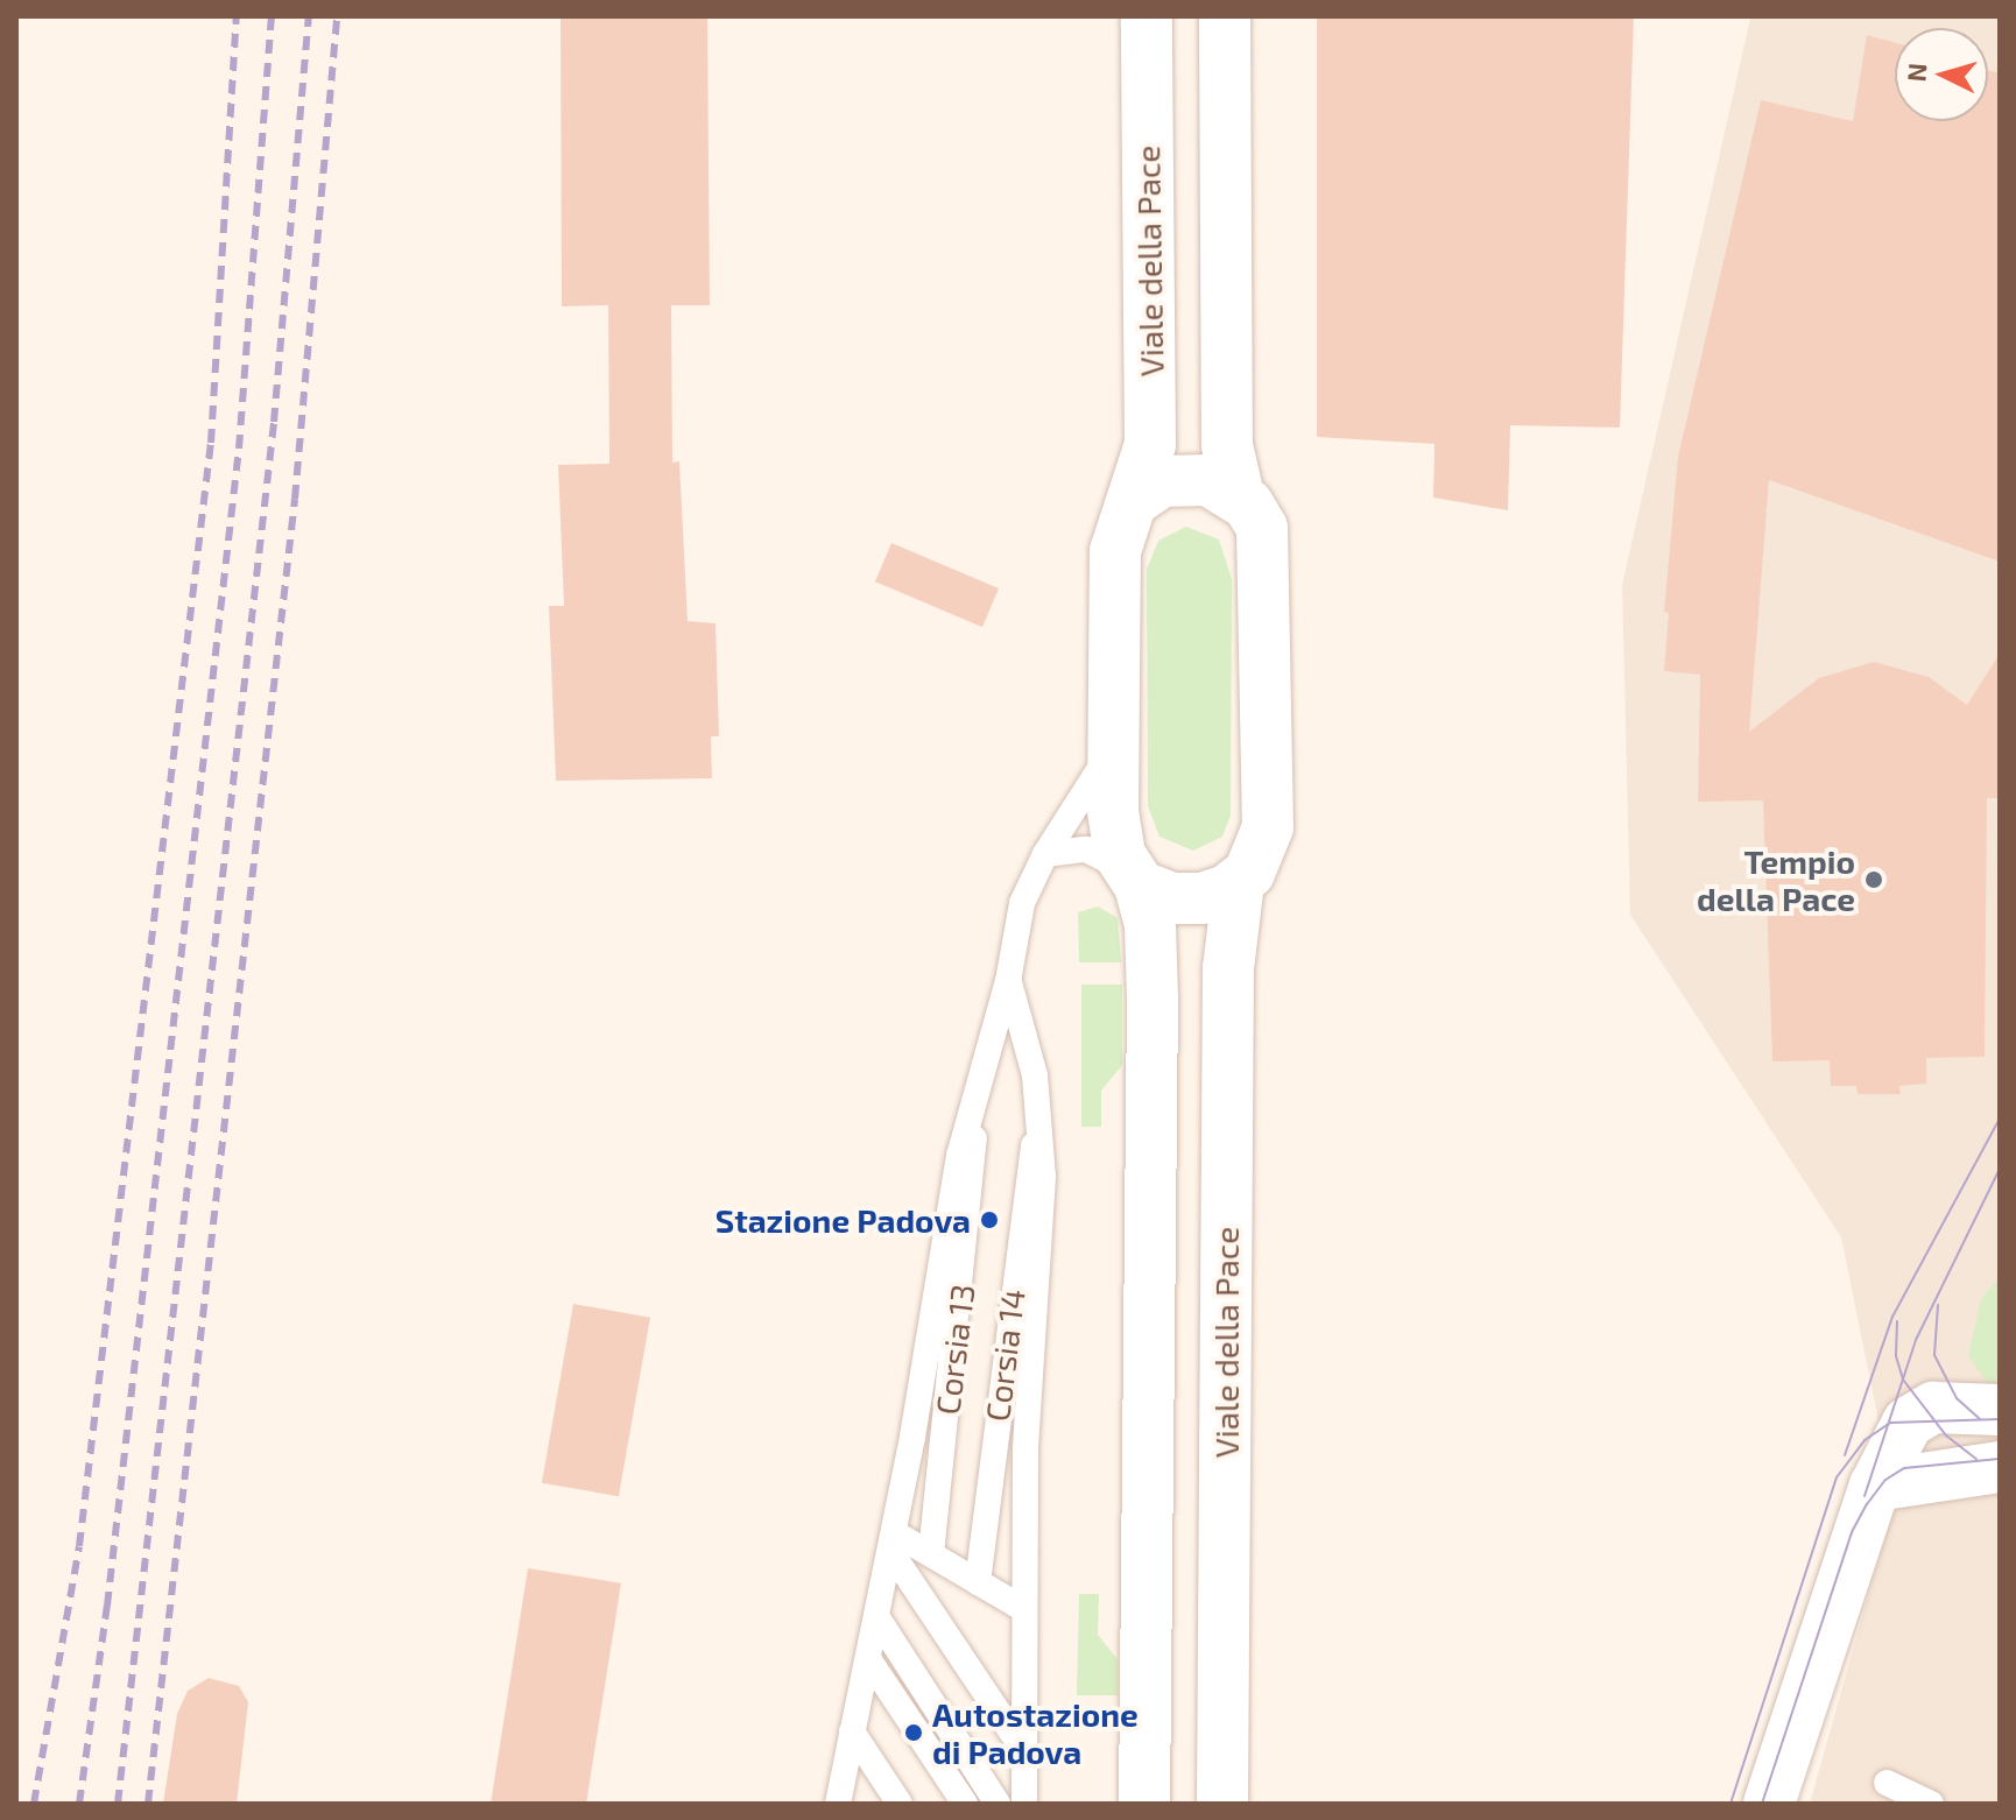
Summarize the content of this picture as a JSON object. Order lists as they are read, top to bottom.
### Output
{
  "streets": {
    "street": ["Viale della Pace"],
    "lane": ["Corsia 13", "Corsia 14"]
  },
  "places": ["Tempio della Pace", "Stazione Padova", "Autostazione di Padova"],
  "north": "left"
}
